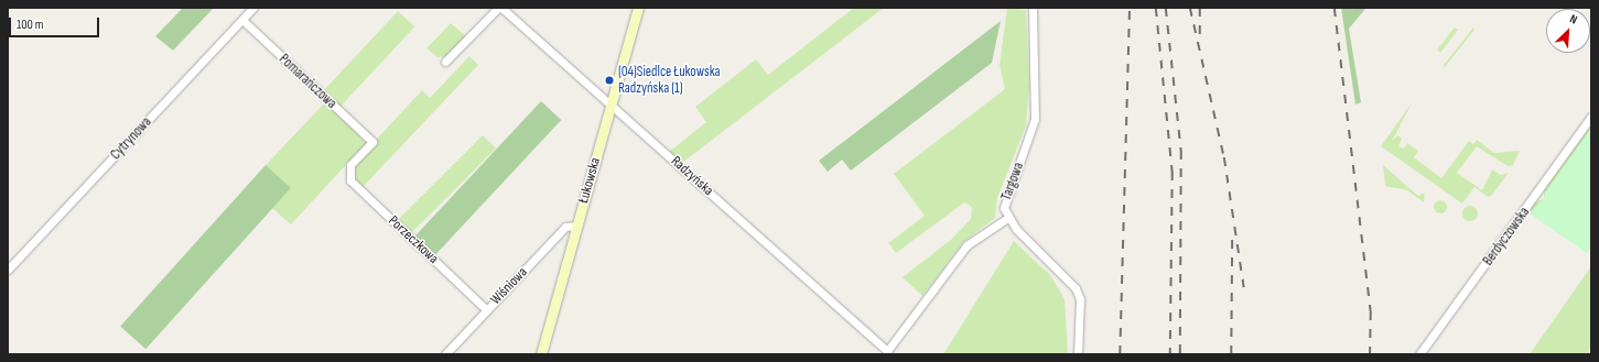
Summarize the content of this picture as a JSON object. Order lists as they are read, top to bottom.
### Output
{
  "streets": {
    "main road": ["Łukowska"],
    "street": [
      "Pomarańczowa",
      "Cytrynowa",
      "Radzyńska",
      "Targowa",
      "Berdyczowska",
      "Porzeczkowa",
      "Wiśniowa"
    ]
  },
  "crossings": [
    ["Pomarańczowa", "Cytrynowa"],
    ["Pomarańczowa", "Porzeczkowa"],
    ["Radzyńska", "Łukowska"],
    ["Radzyńska", "Targowa"],
    ["Łukowska", "Wiśniowa"],
    ["Porzeczkowa", "Wiśniowa"]
  ],
  "places": ["(04)Siedlce Łukowska Radzyńska (1)"],
  "scale_bar": "100 m",
  "north": "top right"
}
